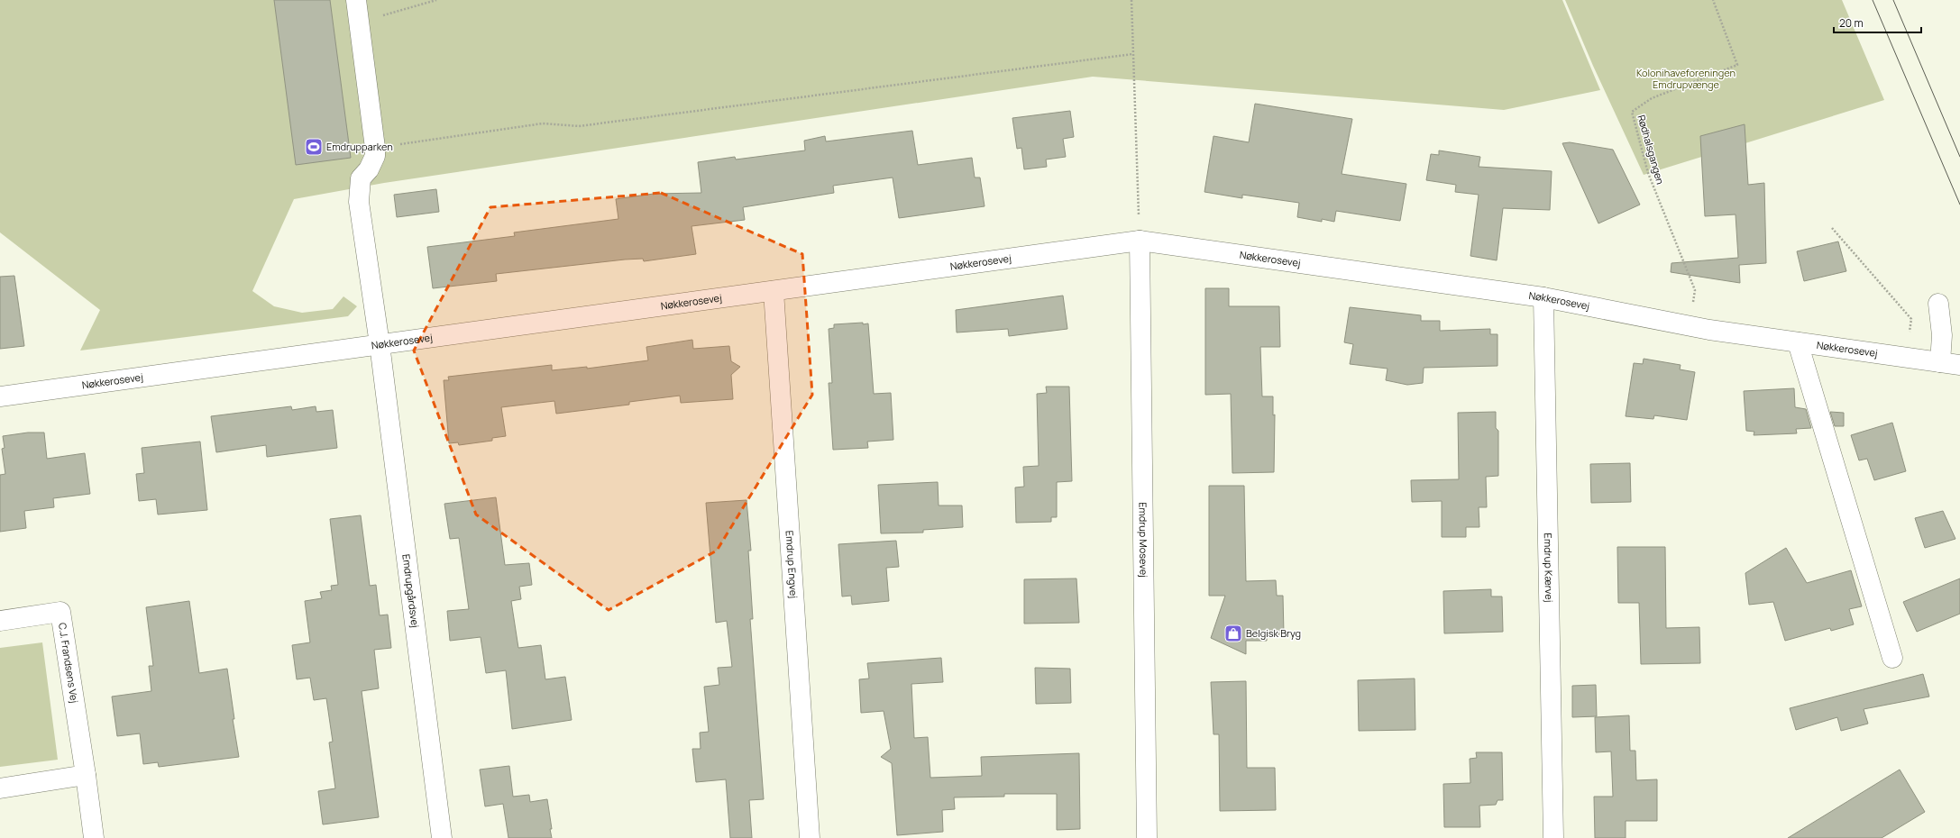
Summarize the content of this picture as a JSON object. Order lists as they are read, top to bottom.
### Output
{
  "streets": {
    "street": [
      "Nøkkerosevej",
      "Emdrup Mosevej",
      "Emdrup Engvej",
      "Emdrup Kærvej",
      "Emdrupgårdsvej",
      "C.J. Frandsens Vej"
    ],
    "path": ["Rødhalsgangen"]
  },
  "crossings": [
    ["Rødhalsgangen", "Nøkkerosevej"],
    ["Nøkkerosevej", "Emdrup Mosevej"],
    ["Nøkkerosevej", "Emdrup Engvej"],
    ["Nøkkerosevej", "Emdrup Kærvej"],
    ["Nøkkerosevej", "Emdrupgårdsvej"]
  ],
  "parks": ["Kolonihaveforeningen Emdrupvænge"],
  "places": {
    "sports": ["Emdrupparken"],
    "shop": ["Belgisk Bryg"]
  },
  "scale_bar": "20 m"
}
